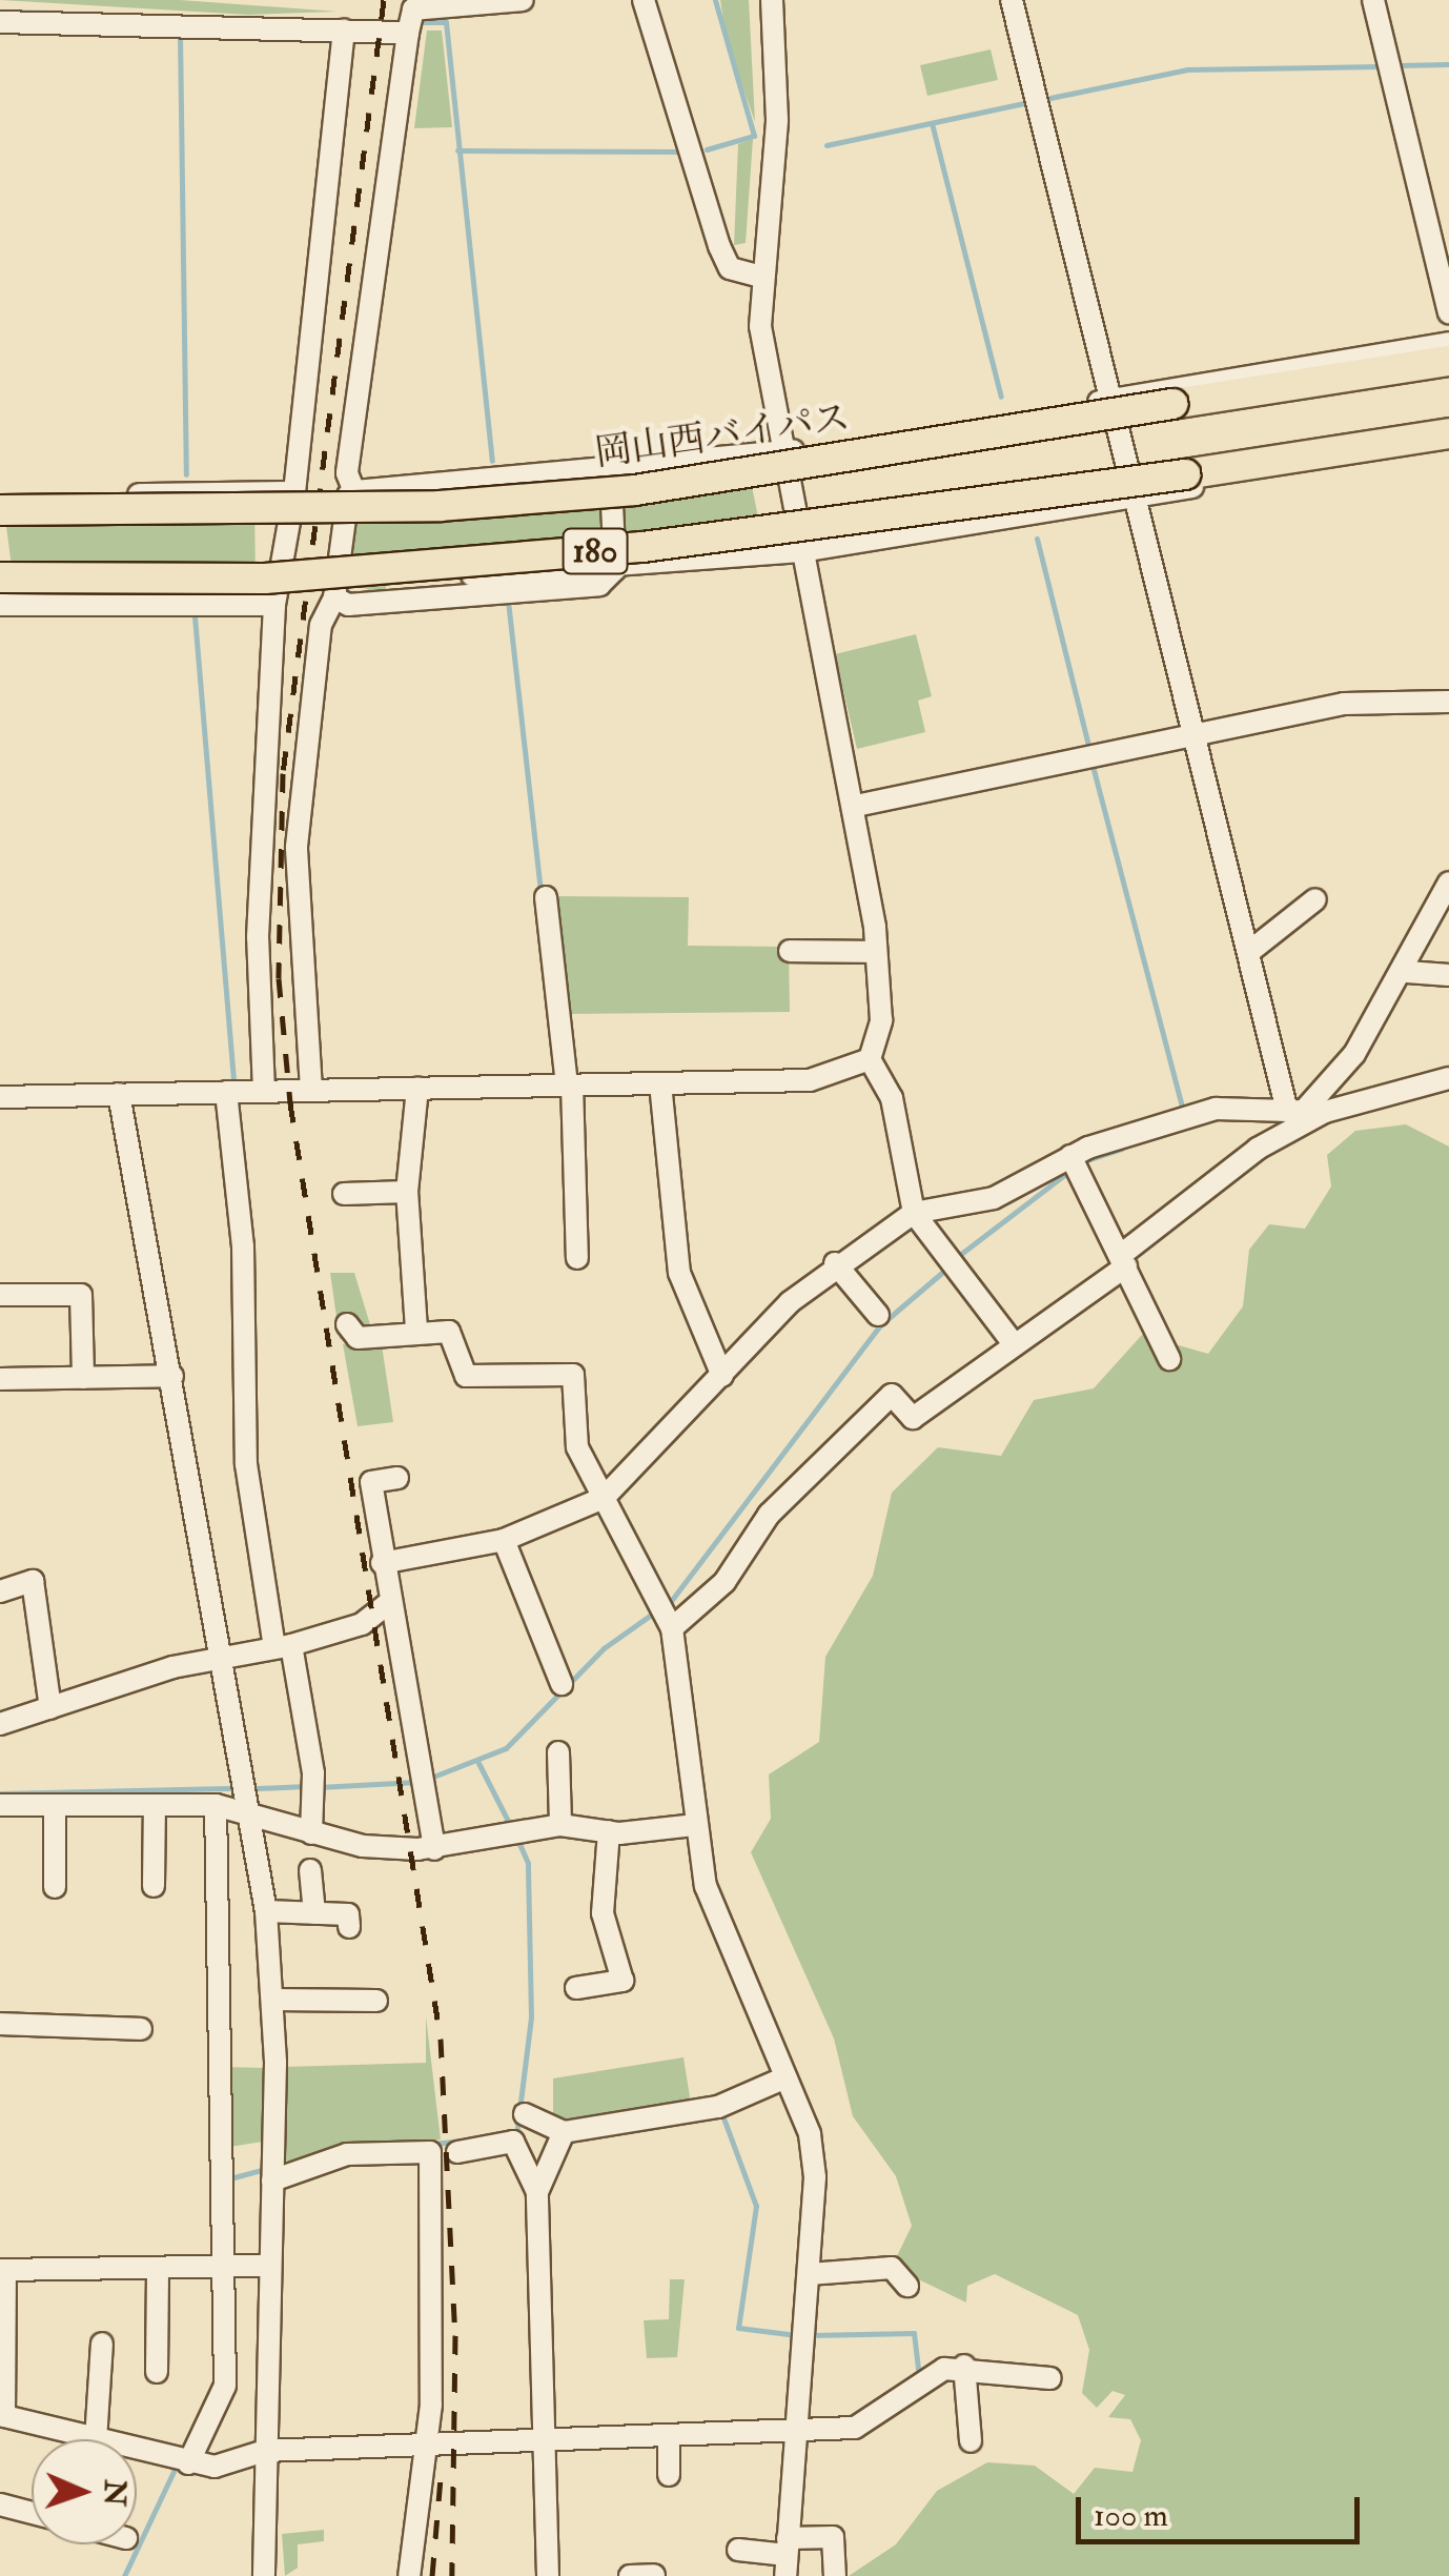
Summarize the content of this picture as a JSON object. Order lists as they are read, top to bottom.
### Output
{
  "streets": {
    "highway": ["岡山西バイパス", "180"]
  },
  "scale_bar": "100 m",
  "north": "right"
}
